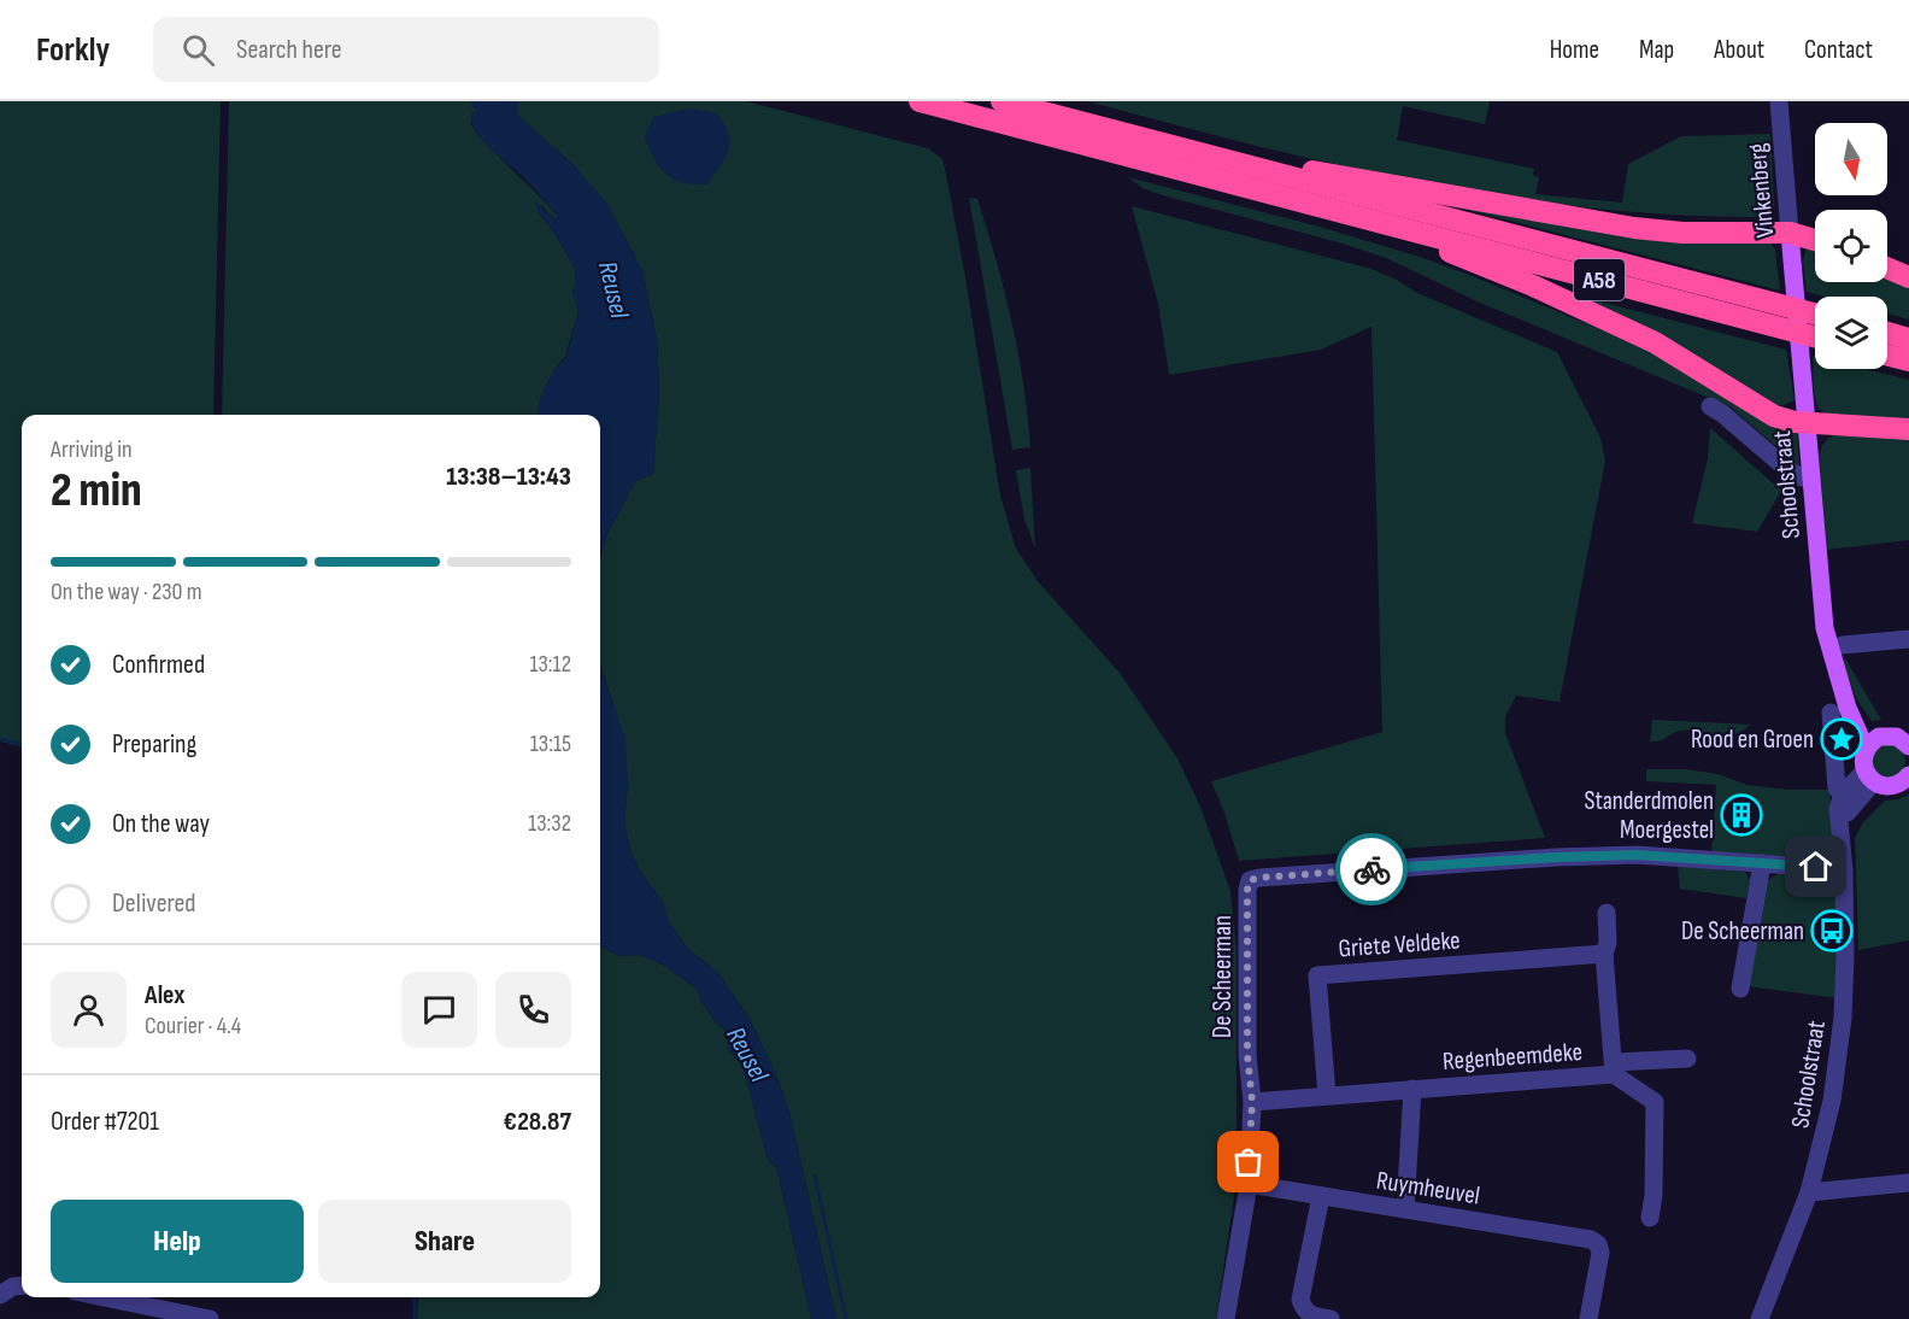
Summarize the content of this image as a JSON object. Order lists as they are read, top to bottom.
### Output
{
  "streets": {
    "highway": ["A58"],
    "main road": ["Vinkenberg", "Schoolstraat"],
    "street": [
      "Griete Veldeke",
      "De Scheerman",
      "Regenbeemdeke",
      "Ruymheuvel"
    ]
  },
  "crossings": [
    ["Vinkenberg", "A58"],
    ["Vinkenberg", "Schoolstraat"],
    ["A58", "Schoolstraat"],
    ["Schoolstraat", "De Scheerman"],
    ["Griete Veldeke", "Regenbeemdeke"],
    ["De Scheerman", "Regenbeemdeke"],
    ["De Scheerman", "Ruymheuvel"]
  ],
  "water": ["Reusel"],
  "places": {
    "place": ["Rood en Groen"],
    "building": ["Standerdmolen Moergestel"],
    "bus stop": ["De Scheerman"]
  },
  "north": "bottom",
  "page": {
    "header": "Forkly",
    "search": "Search here",
    "nav": [
      "Home",
      "Map",
      "About",
      "Contact"
    ],
    "heading": ["2 min", "Arriving in", "13:38–13:43"],
    "panel": [
      "Alex",
      "Courier · 4.4",
      "Order #7201",
      "€28.87"
    ],
    "bar": "On the way · 230 m",
    "list": [
      ["Confirmed", "13:12"],
      ["Preparing", "13:15"],
      ["On the way", "13:32"],
      "Delivered"
    ],
    "buttons": ["Help", "Share"]
  }
}
